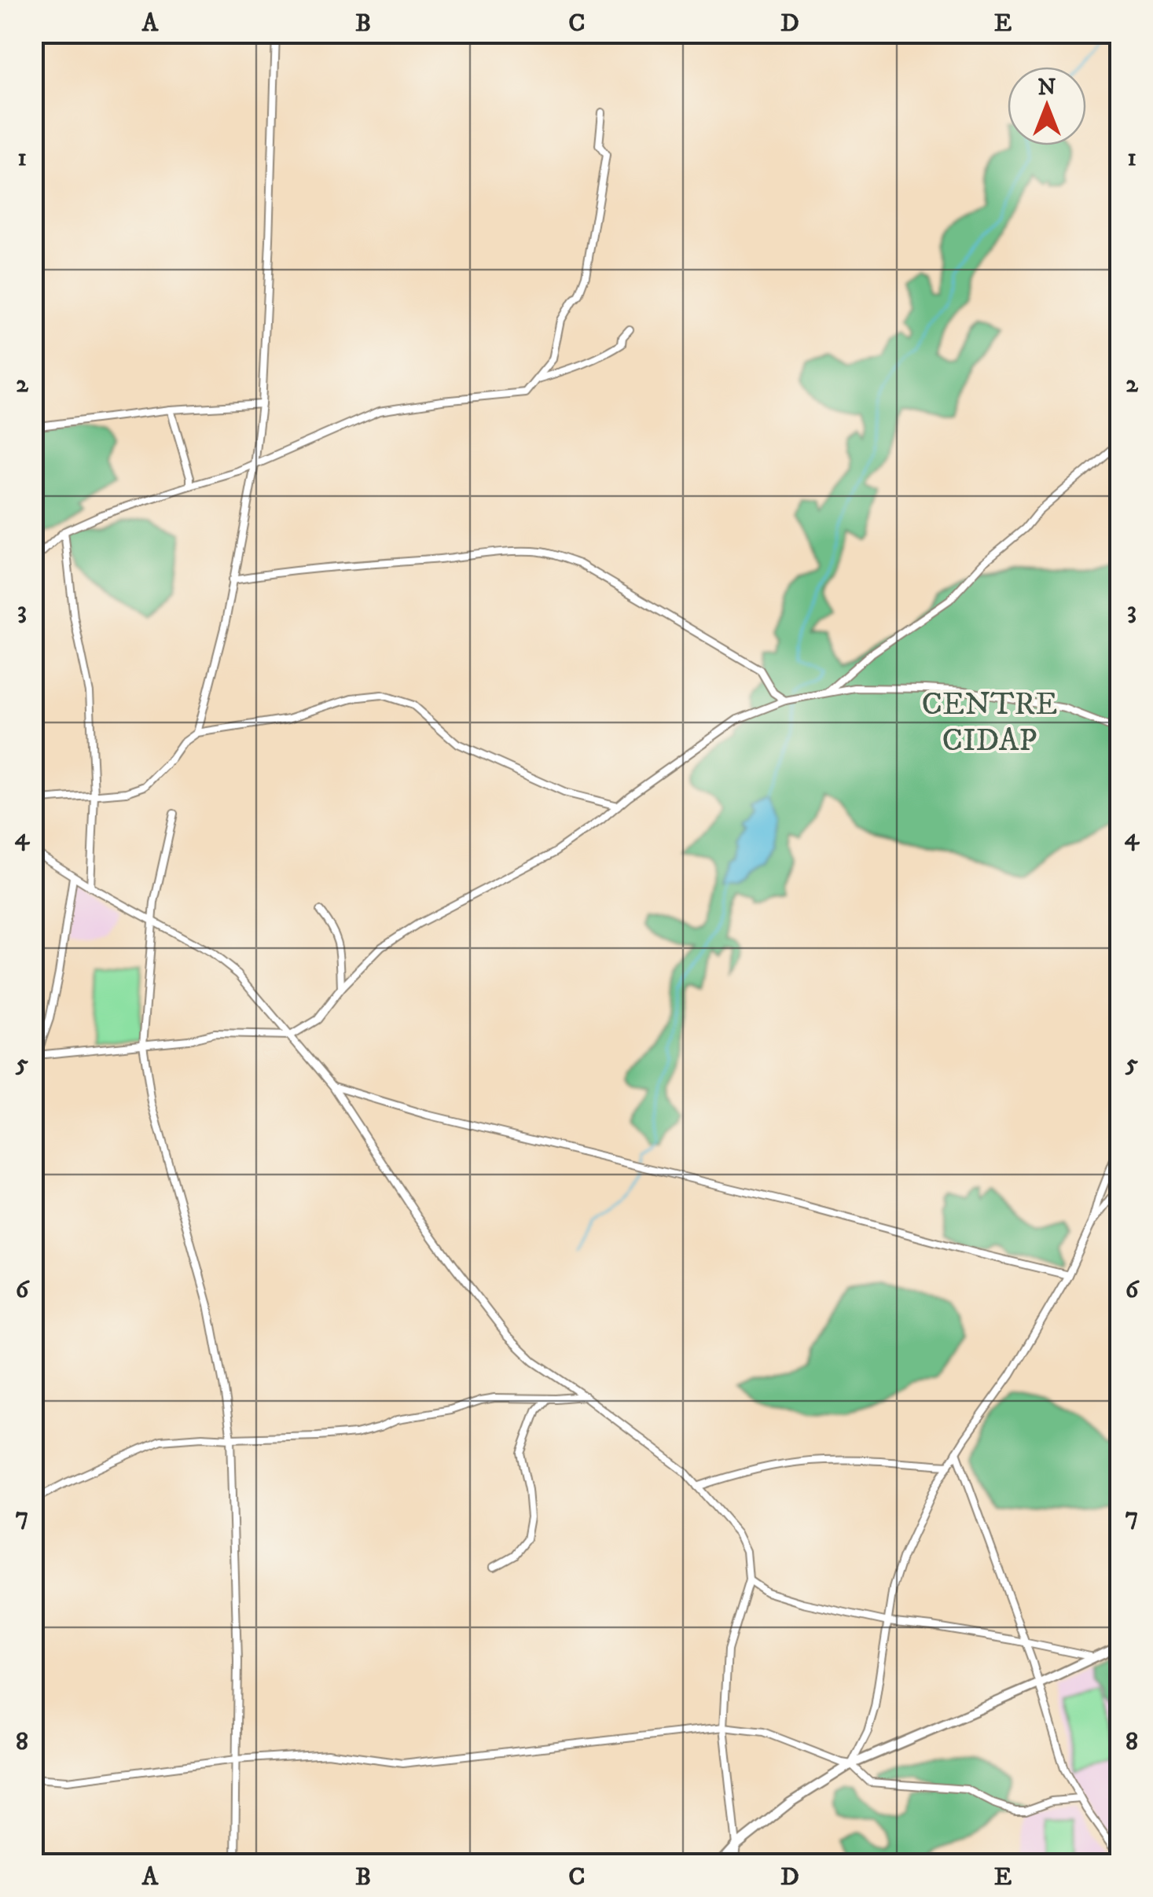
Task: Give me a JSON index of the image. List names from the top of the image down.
{
  "parks": ["CENTRE CIDAP"],
  "north": "top",
  "grid": {
    "columns": [
      "A",
      "B",
      "C",
      "D",
      "E"
    ],
    "rows": [
      "1",
      "2",
      "3",
      "4",
      "5",
      "6",
      "7",
      "8"
    ]
  }
}
